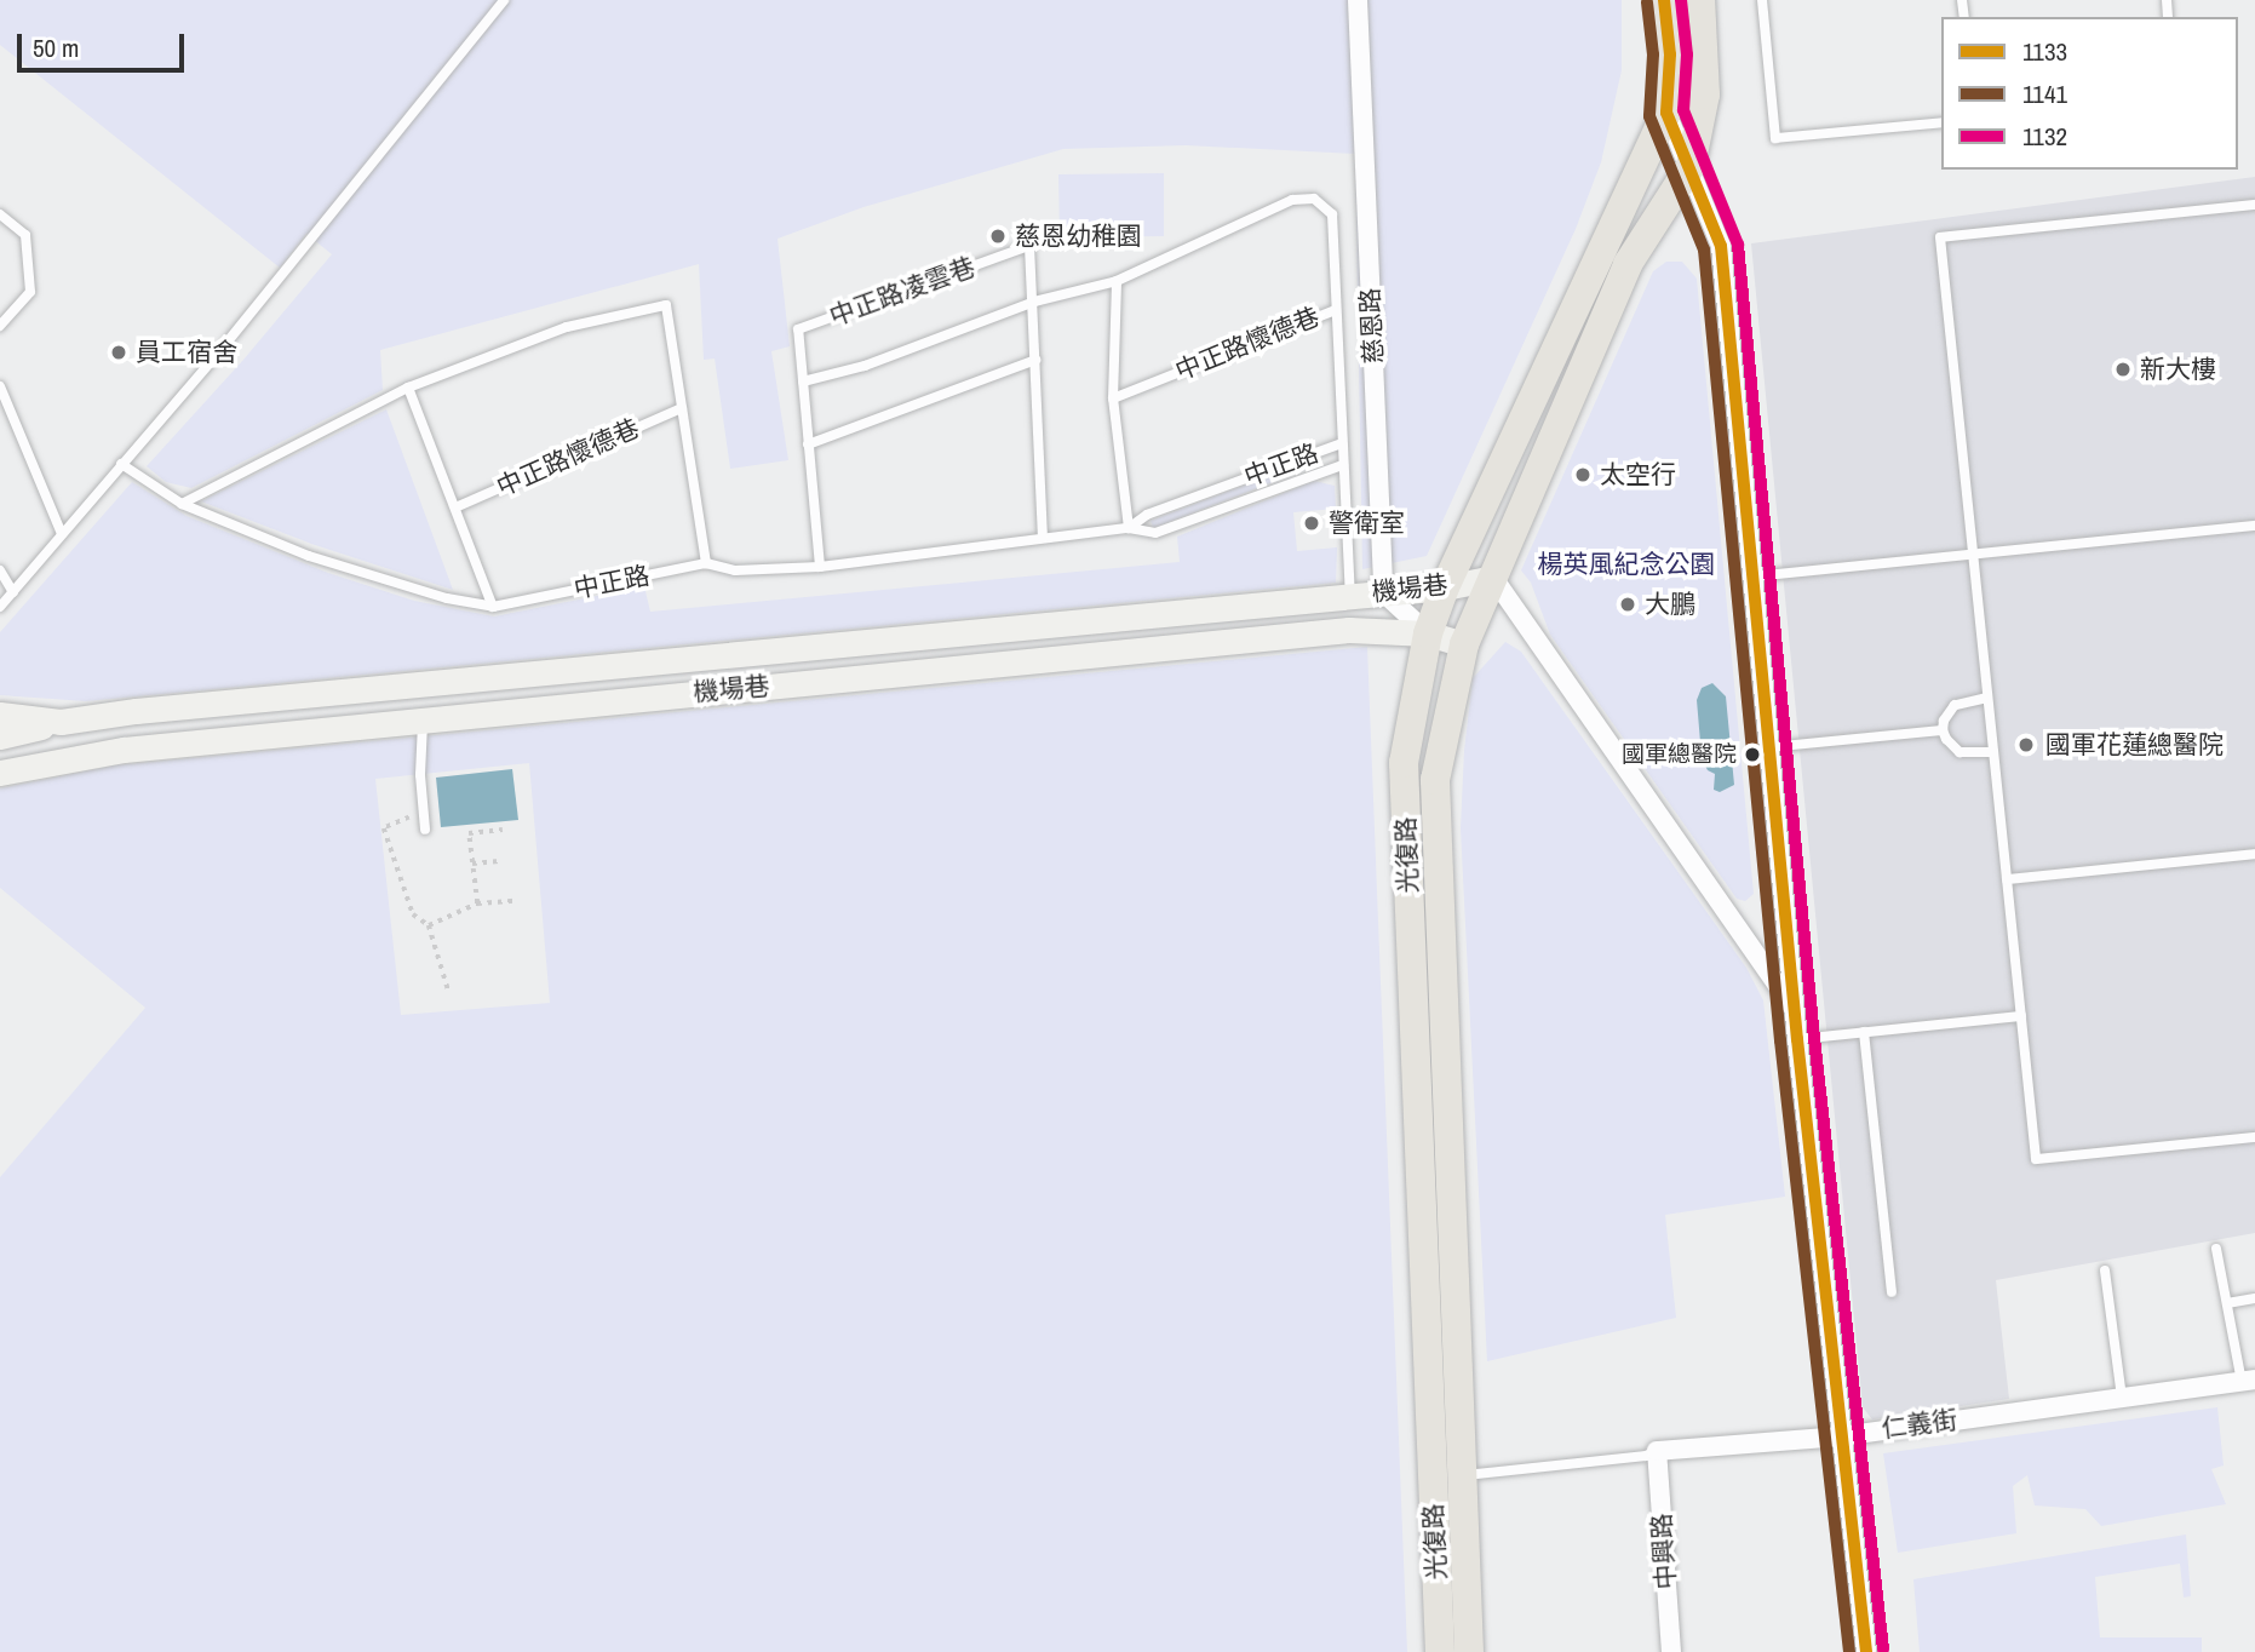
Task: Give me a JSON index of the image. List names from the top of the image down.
{
  "streets": {
    "main road": ["光復路"],
    "street": [
      "慈恩路",
      "機場巷",
      "仁義街",
      "中興路"
    ],
    "lane": ["中正路凌雲巷", "中正路懷德巷", "中正路"]
  },
  "crossings": [
    ["慈恩路", "機場巷"],
    ["機場巷", "光復路"],
    ["光復路", "仁義街"],
    ["仁義街", "中興路"]
  ],
  "parks": ["楊英風紀念公園"],
  "places": [
    "慈恩幼稚園",
    "員工宿舍",
    "新大樓",
    "太空行",
    "警衛室",
    "大鵬",
    "國軍花蓮總醫院",
    "國軍總醫院"
  ],
  "lines": ["transit line 1133", "transit line 1132", "transit line 1141"],
  "legend": ["1133", "1141", "1132"],
  "scale_bar": "50 m"
}
